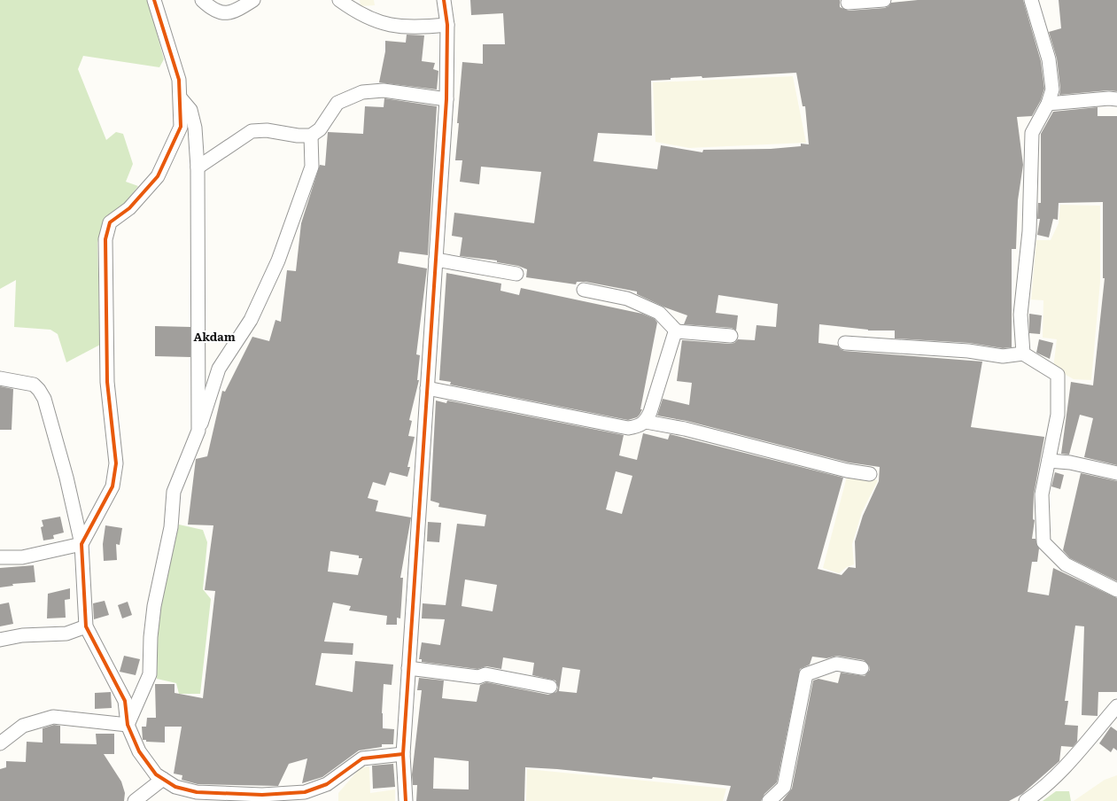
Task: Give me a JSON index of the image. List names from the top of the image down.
{
  "districts": ["Akdam"]
}
